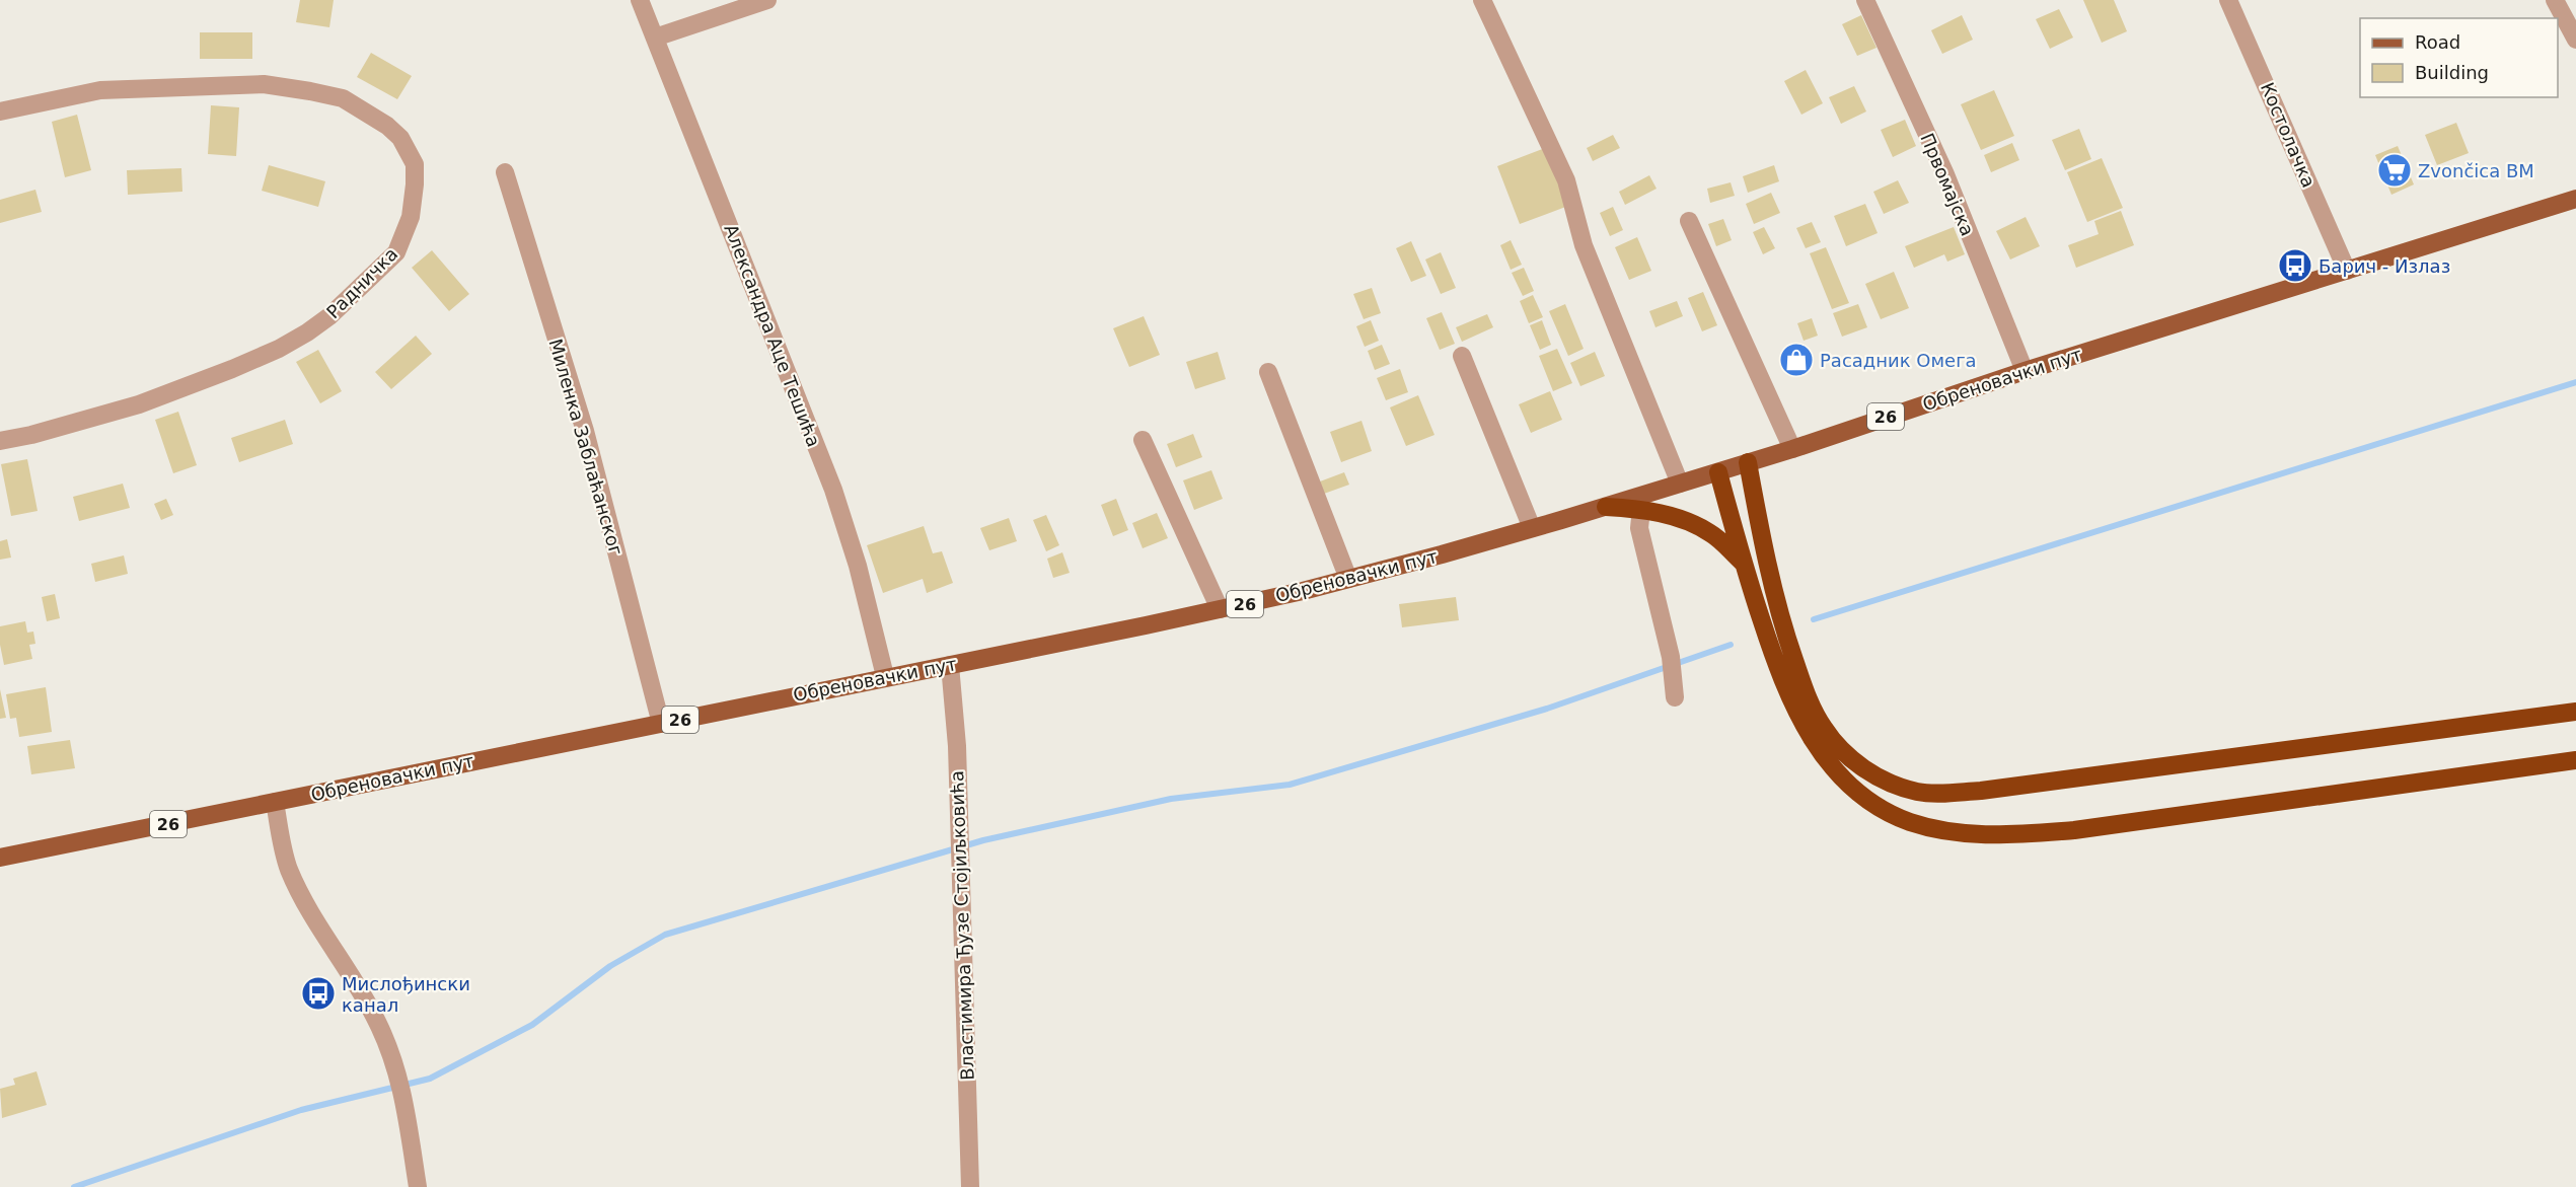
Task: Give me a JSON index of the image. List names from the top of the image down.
{
  "streets": {
    "main road": ["Обреновачки пут", "26"],
    "street": [
      "Костолачка",
      "Првомајска",
      "Радничка",
      "Александра Аце Тешића",
      "Миленка Заблаћанског",
      "Властимира Ђузе Стојиљковића"
    ]
  },
  "crossings": [
    ["Костолачка", "Обреновачки пут"],
    ["Првомајска", "Обреновачки пут"],
    ["Александра Аце Тешића", "Обреновачки пут"],
    ["Обреновачки пут", "Миленка Заблаћанског"],
    ["Обреновачки пут", "Властимира Ђузе Стојиљковића"]
  ],
  "places": {
    "supermarket": ["Zvončica BM"],
    "bus stop": ["Барич - Излаз", "Мислођински канал"],
    "shop": ["Расадник Омега"]
  },
  "legend": ["Road", "Building"]
}
